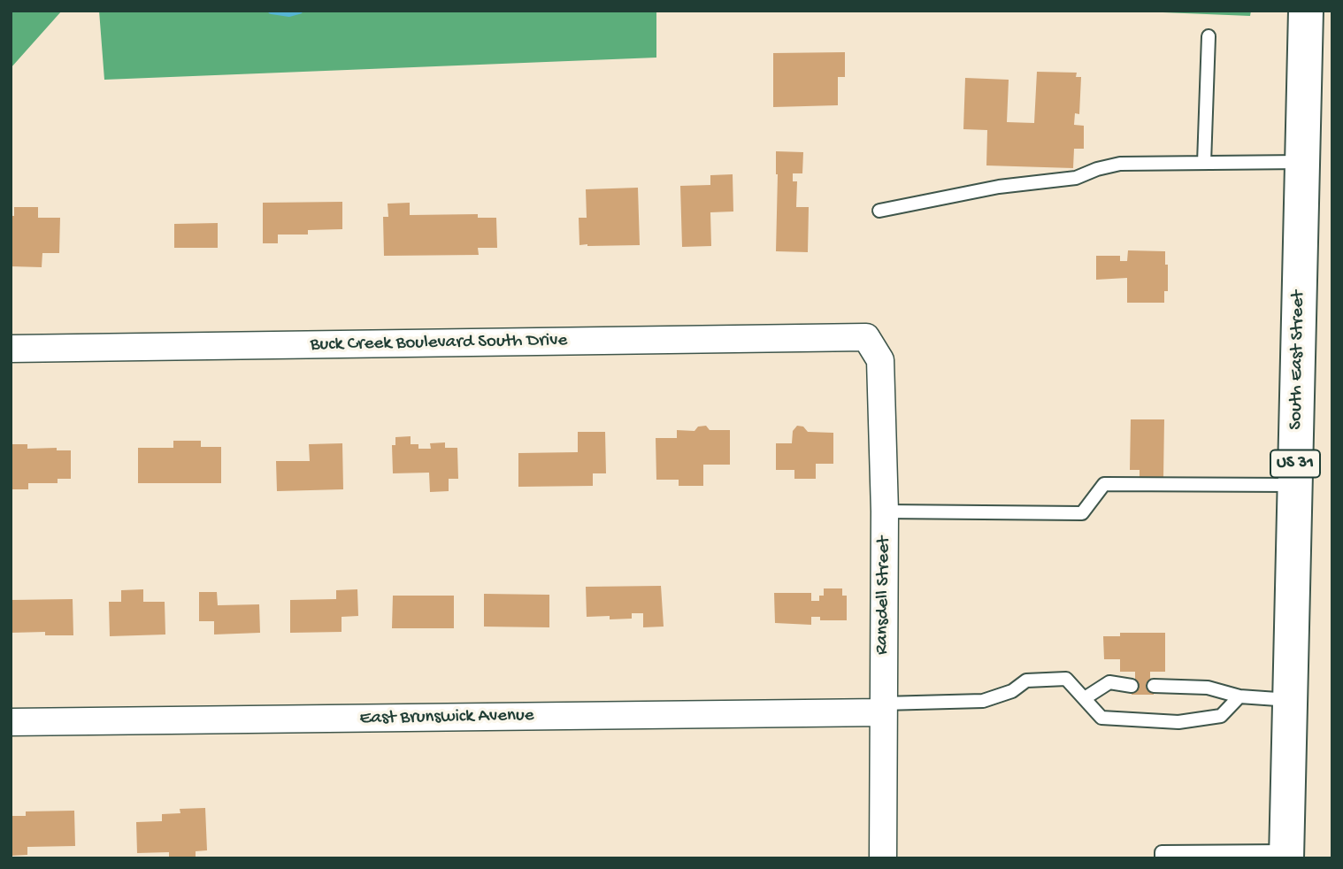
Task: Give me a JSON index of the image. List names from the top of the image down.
{
  "streets": {
    "main road": ["South East Street", "US 31"],
    "street": ["Buck Creek Boulevard South Drive", "Ransdell Street", "East Brunswick Avenue"]
  },
  "crossings": [
    ["Buck Creek Boulevard South Drive", "Ransdell Street"],
    ["Ransdell Street", "East Brunswick Avenue"]
  ]
}
